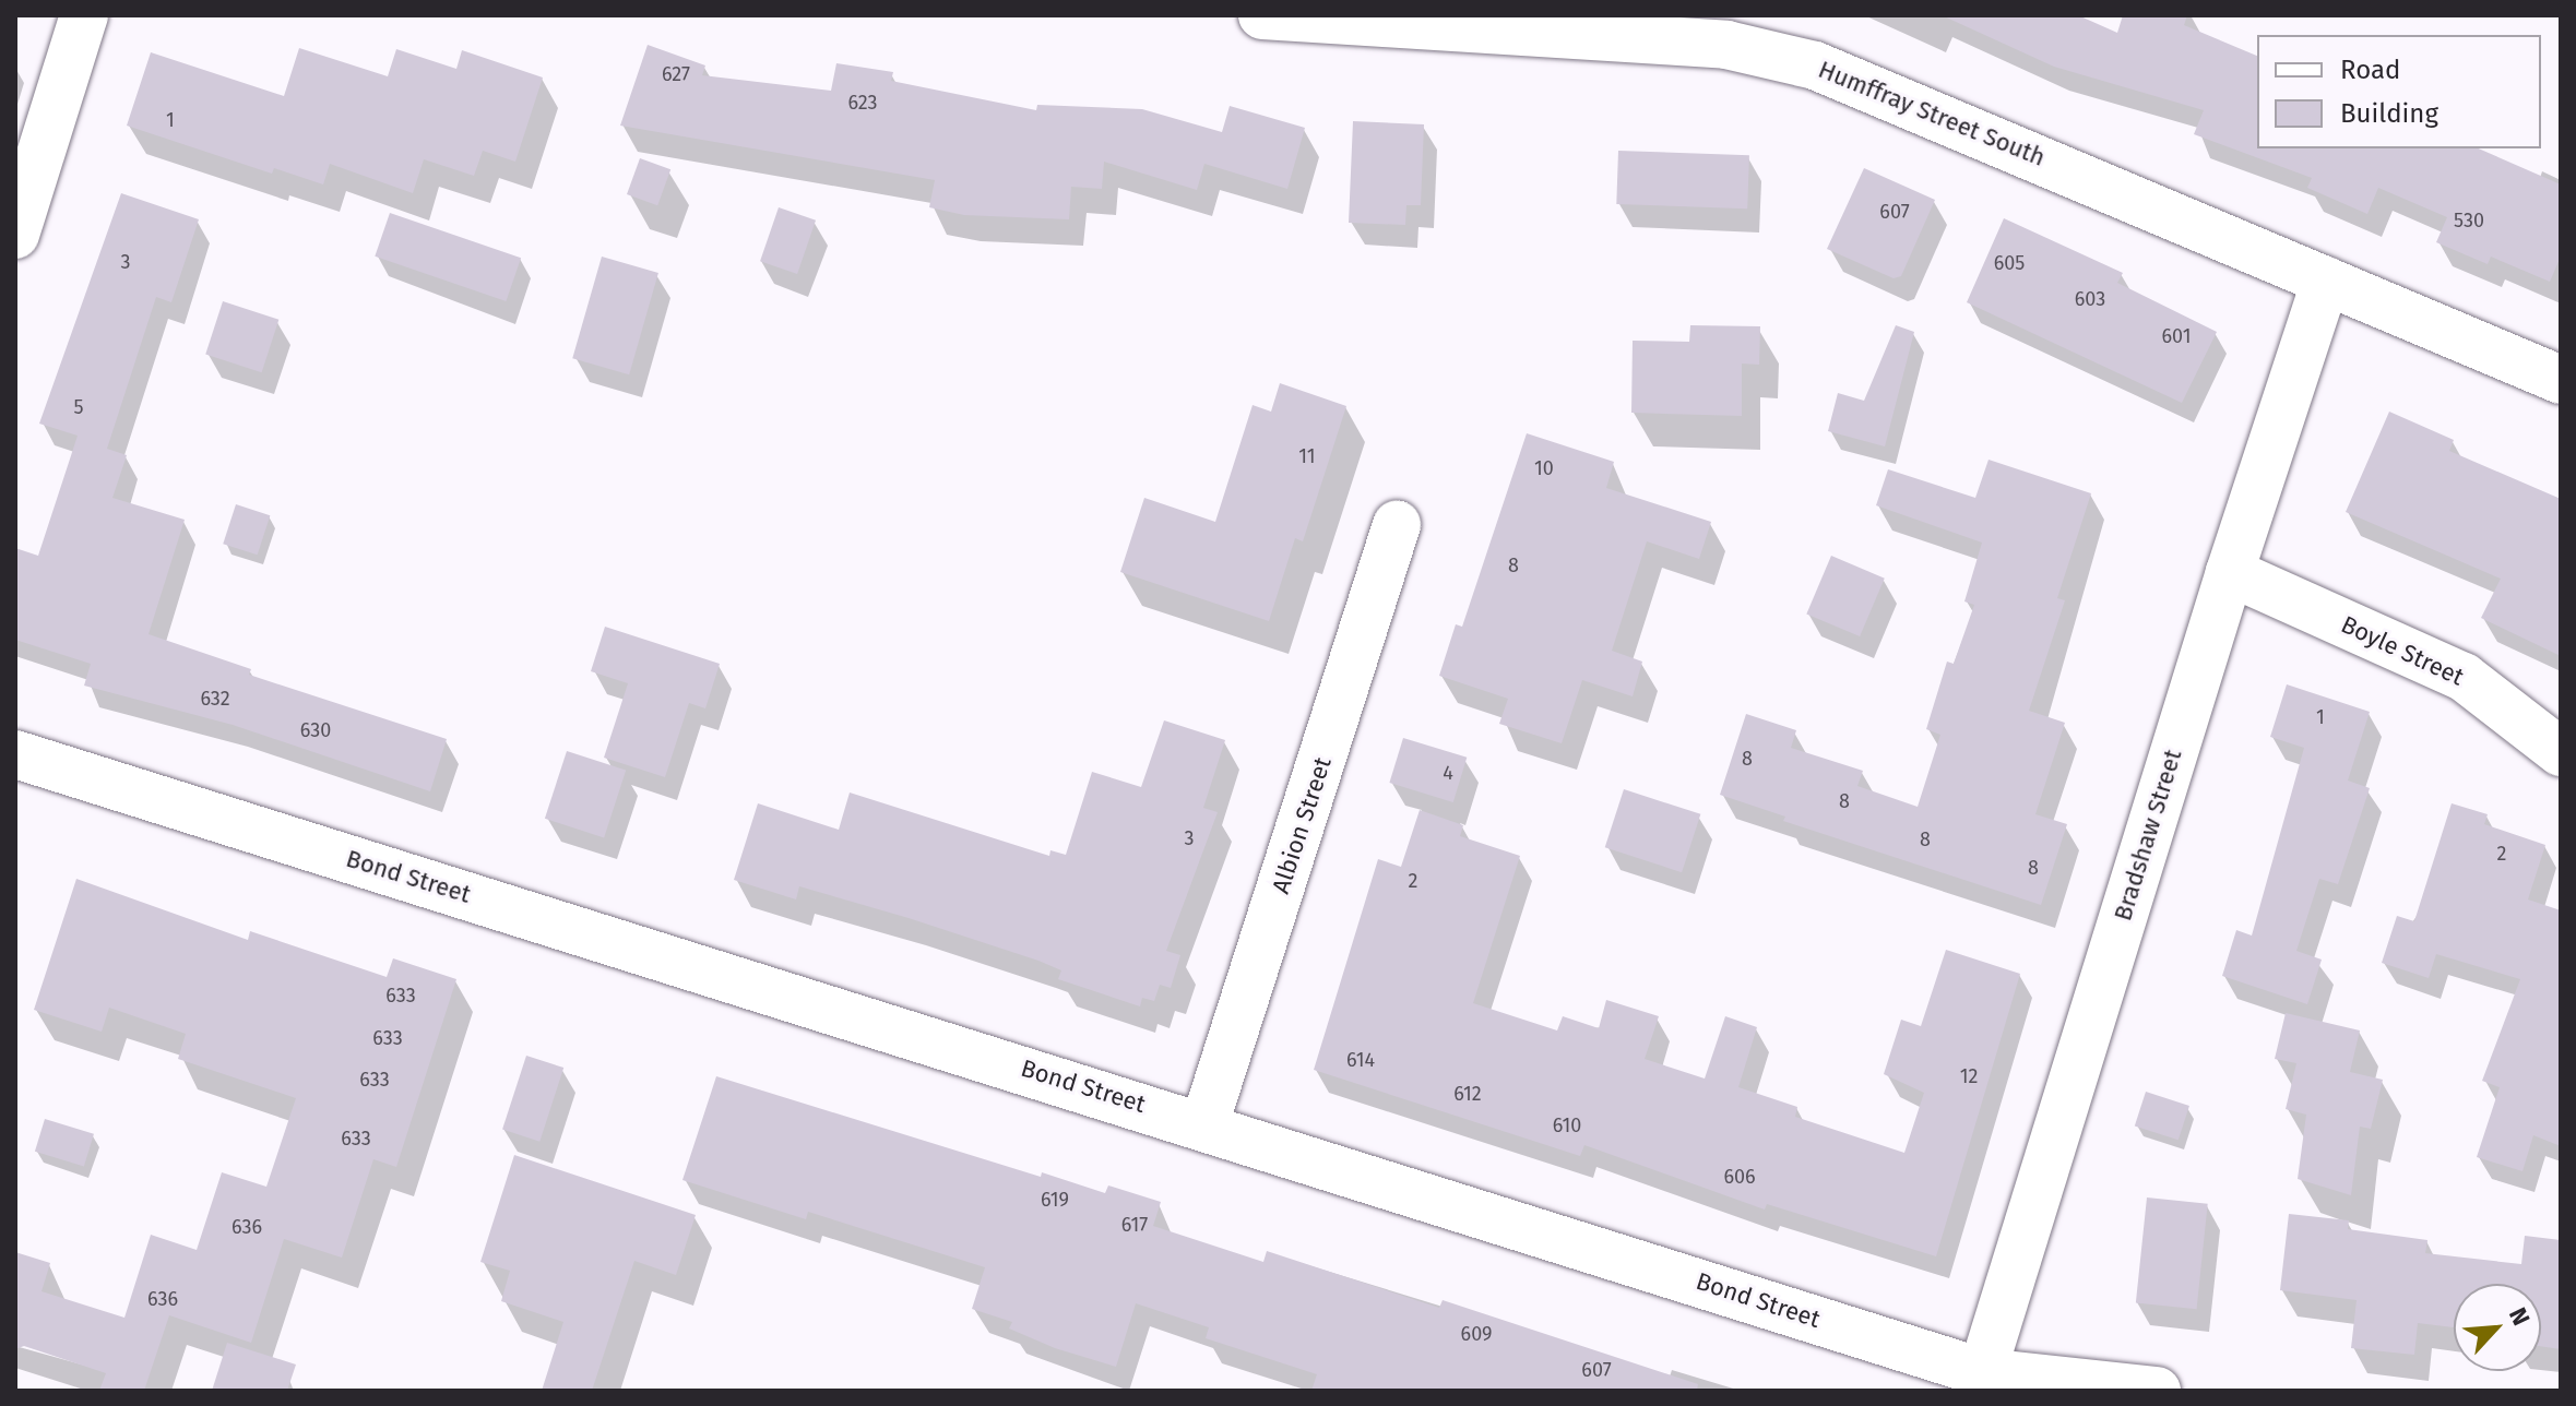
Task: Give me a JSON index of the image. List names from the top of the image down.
{
  "streets": {
    "street": [
      "Humffray Street South",
      "Boyle Street",
      "Albion Street",
      "Bradshaw Street",
      "Bond Street"
    ]
  },
  "crossings": [
    ["Humffray Street South", "Bradshaw Street"],
    ["Boyle Street", "Bradshaw Street"],
    ["Albion Street", "Bond Street"],
    ["Bradshaw Street", "Bond Street"]
  ],
  "house_numbers": [
    "627",
    "623",
    "1",
    "607",
    "530",
    "3",
    "605",
    "603",
    "601",
    "5",
    "11",
    "10",
    "8",
    "632",
    "1",
    "630",
    "8",
    "4",
    "8",
    "3",
    "8",
    "2",
    "8",
    "2",
    "633",
    "633",
    "614",
    "12",
    "633",
    "612",
    "610",
    "633",
    "606",
    "619",
    "617",
    "636",
    "636",
    "609",
    "607"
  ],
  "legend": ["Road", "Building"],
  "north": "top right"
}
